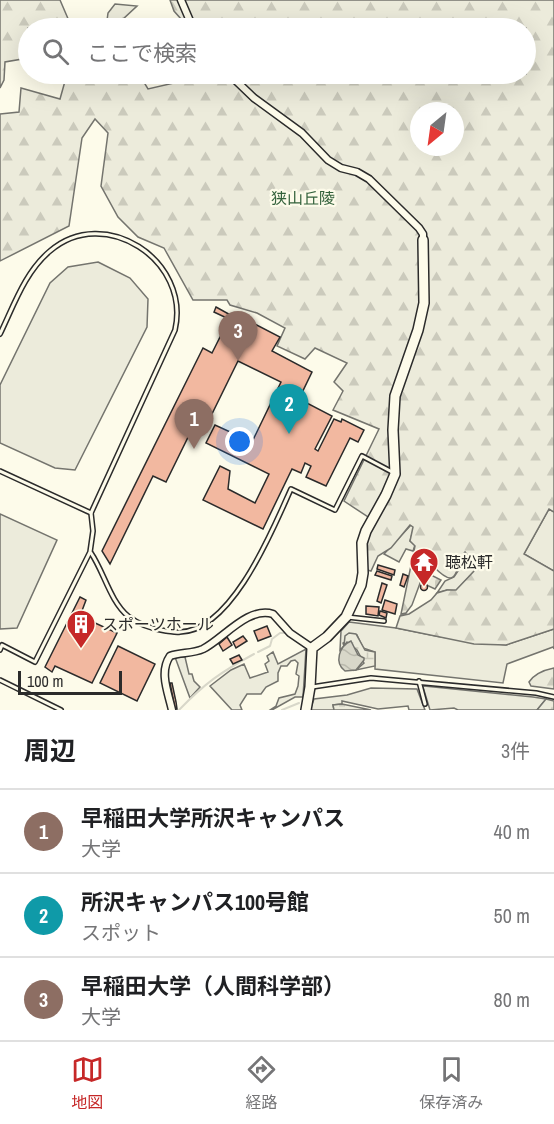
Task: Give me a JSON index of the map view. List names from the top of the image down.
{
  "parks": ["狭山丘陵"],
  "places": {
    "temple": ["聴松軒"],
    "building": ["スポーツホール"]
  },
  "scale_bar": "100 m",
  "north": "bottom left",
  "page": {
    "search": "ここで検索",
    "pins": ["3", "2", "1"],
    "scale": "100 m",
    "heading": ["周辺", "3件"],
    "list": [
      {
        "mark": "1",
        "name": "早稲田大学所沢キャンパス",
        "note": "大学",
        "value": "40 m"
      },
      {
        "mark": "2",
        "name": "所沢キャンパス100号館",
        "note": "スポット",
        "value": "50 m"
      },
      {
        "mark": "3",
        "name": "早稲田大学（人間科学部）",
        "note": "大学",
        "value": "80 m"
      }
    ],
    "nav": ["地図", "経路", "保存済み"]
  }
}
